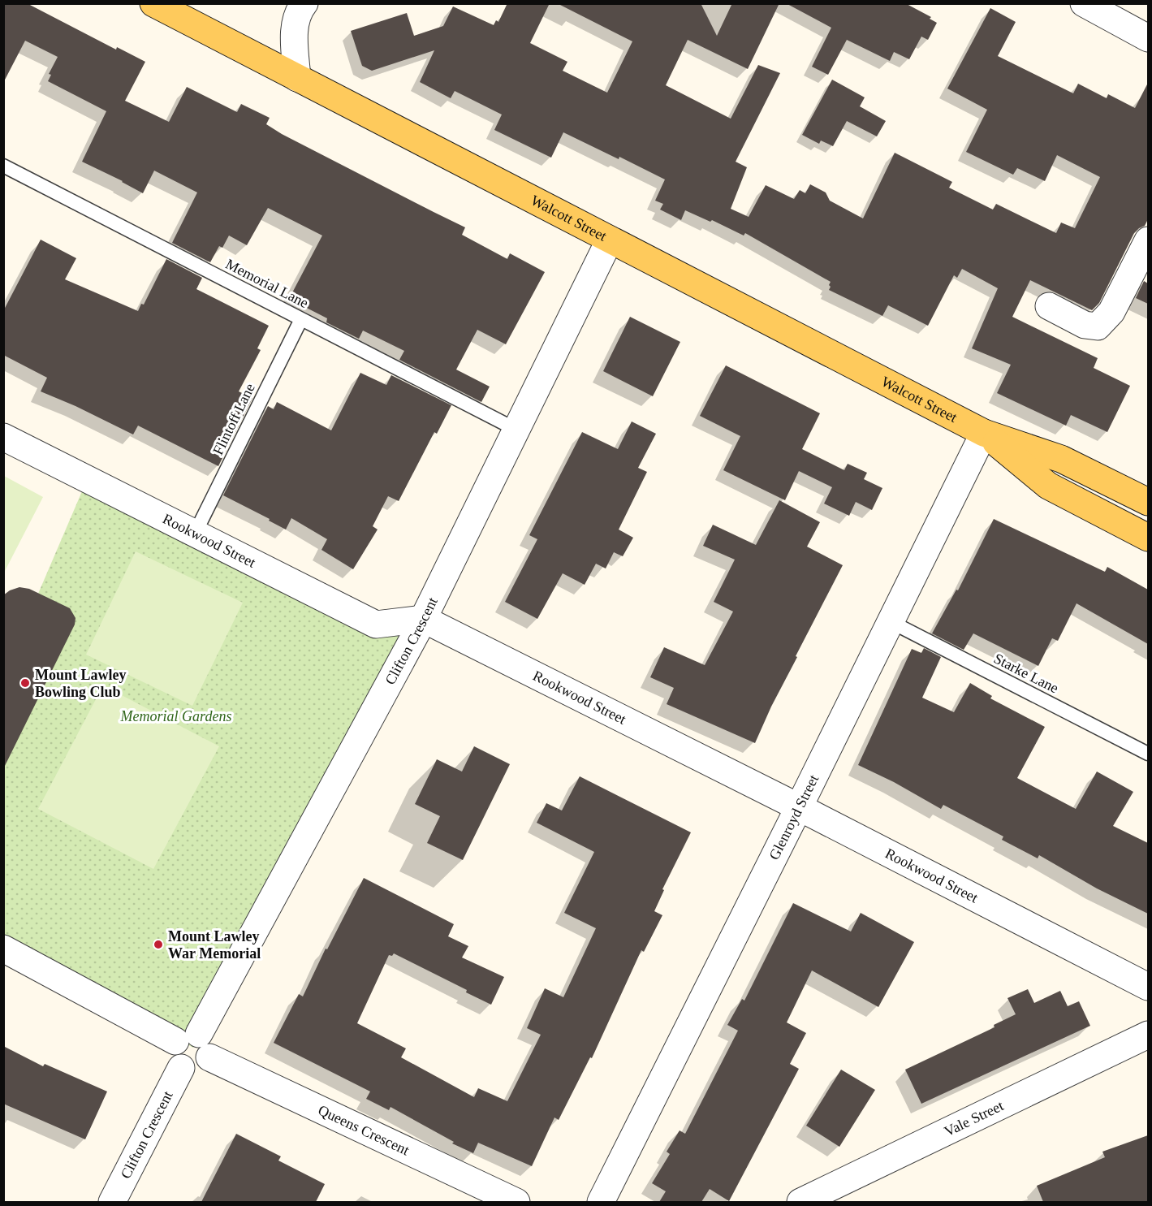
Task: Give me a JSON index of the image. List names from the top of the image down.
{
  "streets": {
    "main road": ["Walcott Street"],
    "street": [
      "Rookwood Street",
      "Clifton Crescent",
      "Glenroyd Street",
      "Vale Street",
      "Queens Crescent"
    ],
    "lane": ["Memorial Lane", "Flintoff Lane", "Starke Lane"]
  },
  "crossings": [
    ["Walcott Street", "Clifton Crescent"],
    ["Walcott Street", "Glenroyd Street"],
    ["Memorial Lane", "Flintoff Lane"],
    ["Memorial Lane", "Clifton Crescent"],
    ["Flintoff Lane", "Rookwood Street"],
    ["Rookwood Street", "Clifton Crescent"],
    ["Rookwood Street", "Glenroyd Street"],
    ["Clifton Crescent", "Queens Crescent"],
    ["Starke Lane", "Glenroyd Street"]
  ],
  "parks": ["Memorial Gardens"],
  "places": ["Mount Lawley Bowling Club", "Mount Lawley War Memorial"]
}
